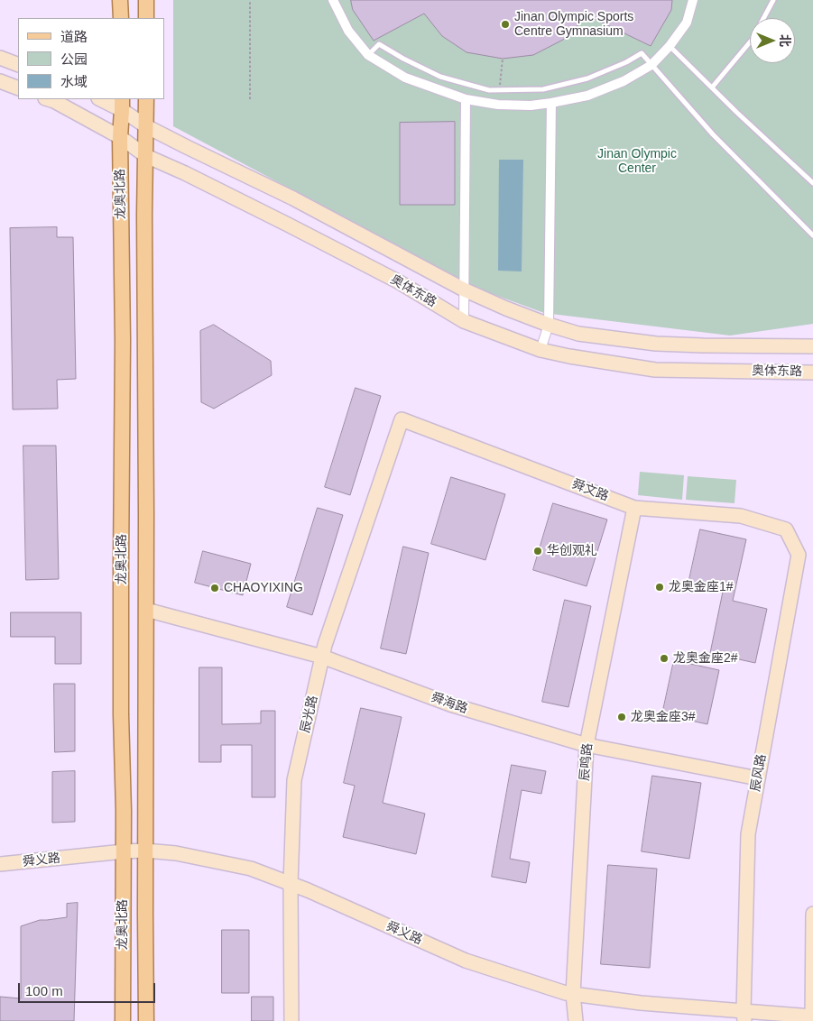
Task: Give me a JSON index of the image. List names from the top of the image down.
{
  "streets": {
    "main road": ["龙奥北路"],
    "street": [
      "奥体东路",
      "舜文路",
      "舜海路",
      "辰光路",
      "辰鸣路",
      "辰风路",
      "舜义路"
    ]
  },
  "crossings": [
    ["龙奥北路", "奥体东路"],
    ["龙奥北路", "舜海路"],
    ["龙奥北路", "舜义路"],
    ["舜文路", "辰光路"],
    ["舜文路", "辰鸣路"],
    ["舜文路", "辰风路"],
    ["舜海路", "辰光路"],
    ["舜海路", "辰鸣路"],
    ["舜海路", "辰风路"],
    ["辰光路", "舜义路"],
    ["辰鸣路", "舜义路"],
    ["辰风路", "舜义路"]
  ],
  "parks": ["Jinan Olympic Center"],
  "places": [
    "Jinan Olympic Sports Centre Gymnasium",
    "华创观礼",
    "龙奥金座1#",
    "CHAOYIXING",
    "龙奥金座2#",
    "龙奥金座3#"
  ],
  "legend": ["道路", "公园", "水域"],
  "scale_bar": "100 m",
  "north": "right"
}
